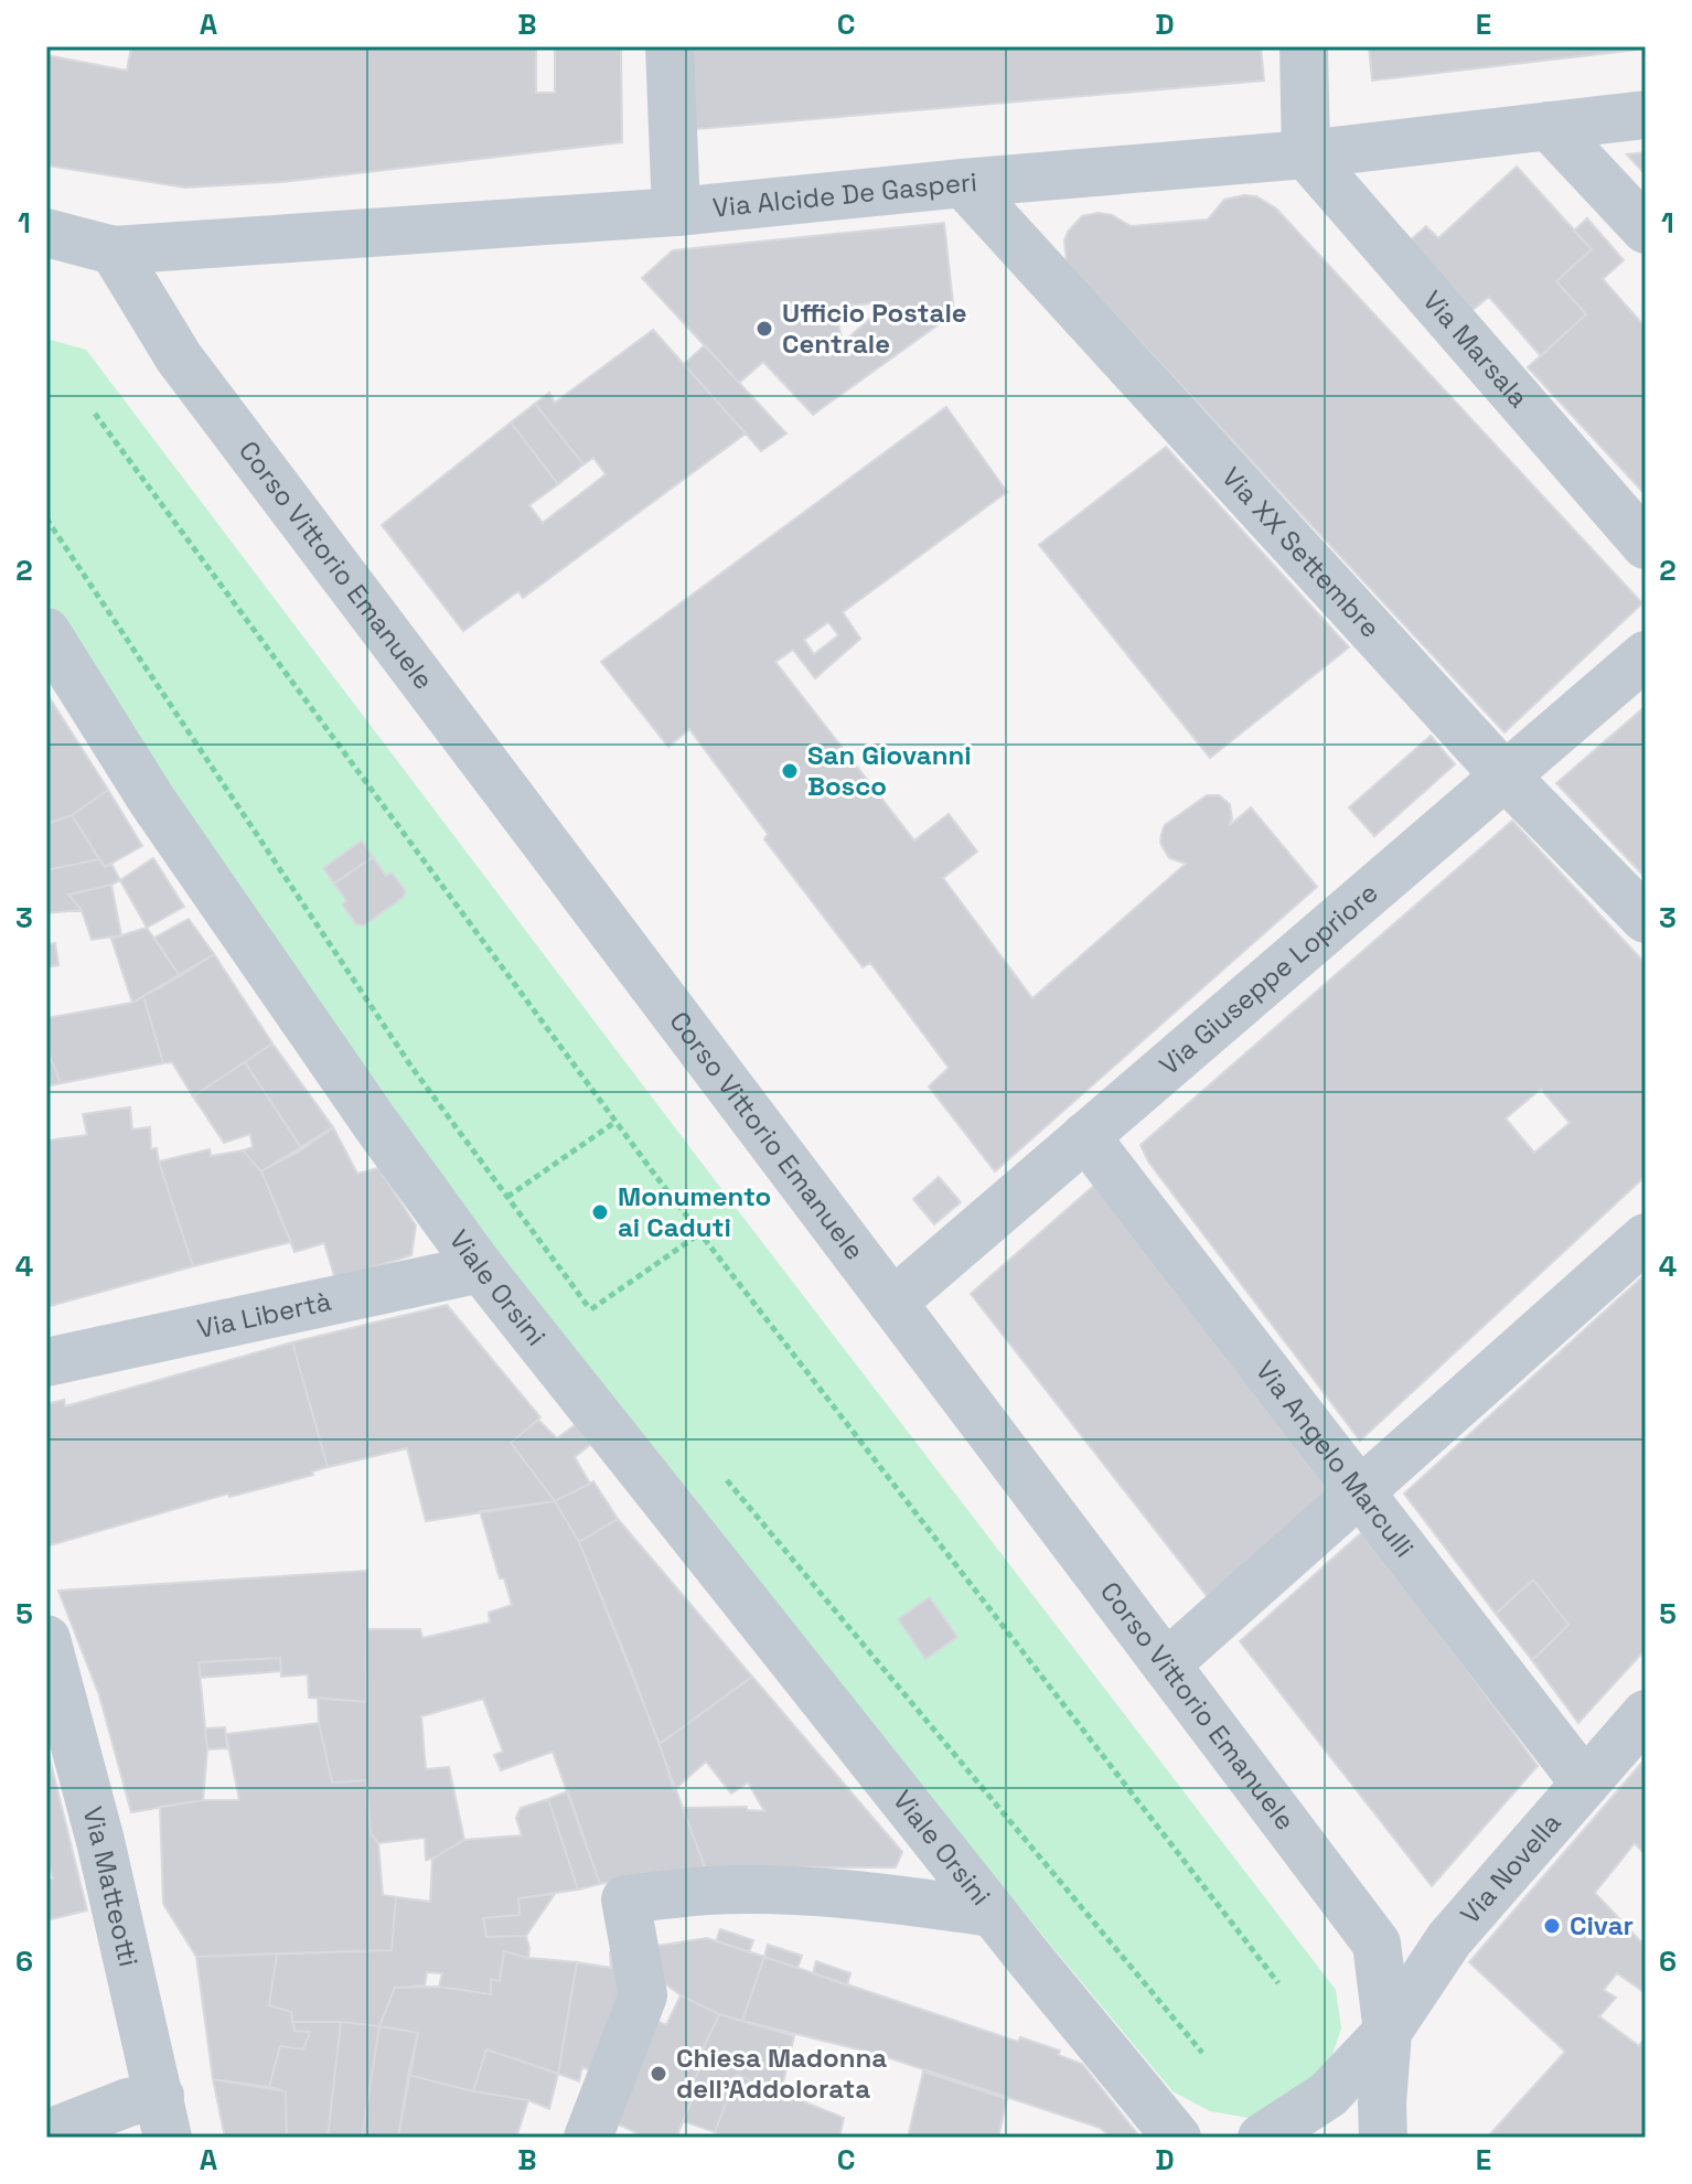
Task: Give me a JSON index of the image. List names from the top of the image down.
{
  "streets": {
    "street": [
      "Via Alcide De Gasperi",
      "Via Marsala",
      "Via XX Settembre",
      "Corso Vittorio Emanuele",
      "Via Giuseppe Lopriore",
      "Viale Orsini",
      "Via Libertà",
      "Via Angelo Marculli",
      "Via Novella",
      "Via Matteotti"
    ]
  },
  "crossings": [
    ["Via Alcide De Gasperi", "Via Marsala"],
    ["Via Alcide De Gasperi", "Via XX Settembre"],
    ["Via Alcide De Gasperi", "Corso Vittorio Emanuele"],
    ["Via XX Settembre", "Via Giuseppe Lopriore"],
    ["Corso Vittorio Emanuele", "Via Giuseppe Lopriore"],
    ["Corso Vittorio Emanuele", "Via Novella"],
    ["Via Giuseppe Lopriore", "Via Angelo Marculli"],
    ["Viale Orsini", "Via Libertà"],
    ["Via Angelo Marculli", "Via Novella"]
  ],
  "places": [
    "Ufficio Postale Centrale",
    "San Giovanni Bosco",
    "Monumento ai Caduti",
    "Civar",
    "Chiesa Madonna dell'Addolorata"
  ],
  "grid": {
    "columns": [
      "A",
      "B",
      "C",
      "D",
      "E"
    ],
    "rows": [
      "1",
      "2",
      "3",
      "4",
      "5",
      "6"
    ]
  }
}
